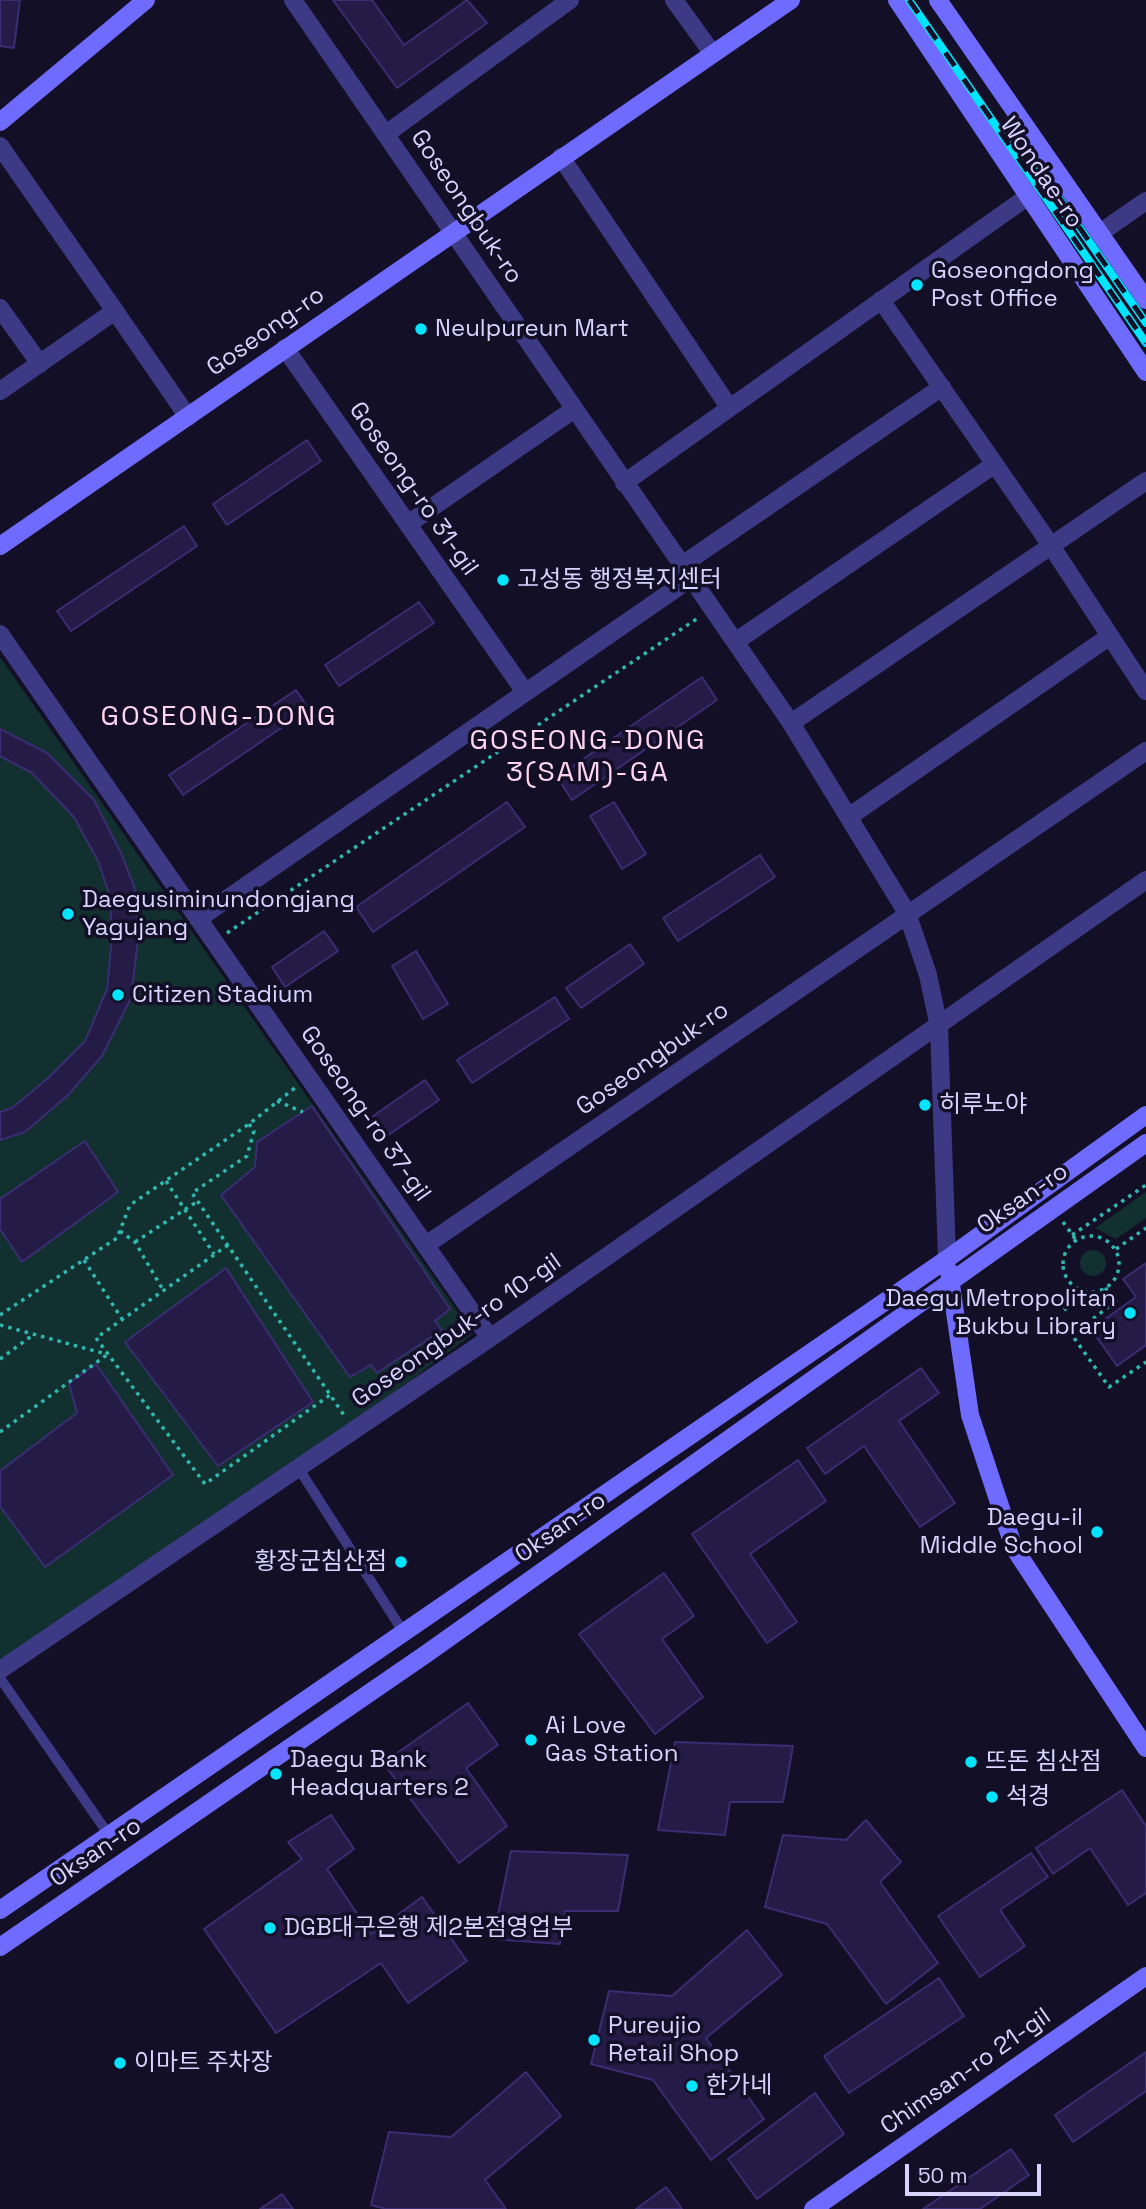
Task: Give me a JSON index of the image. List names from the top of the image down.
{
  "streets": {
    "main road": [
      "Wondae-ro",
      "Goseong-ro",
      "Oksan-ro",
      "Chimsan-ro 21-gil"
    ],
    "street": [
      "Goseongbuk-ro",
      "Goseong-ro 31-gil",
      "Goseong-ro 37-gil",
      "Goseongbuk-ro 10-gil"
    ]
  },
  "crossings": [
    ["Goseongbuk-ro", "Goseong-ro"],
    ["Goseongbuk-ro", "Goseong-ro 37-gil"],
    ["Goseongbuk-ro", "Oksan-ro"],
    ["Goseongbuk-ro", "Goseongbuk-ro 10-gil"],
    ["Goseong-ro", "Goseong-ro 31-gil"],
    ["Goseong-ro 37-gil", "Goseongbuk-ro 10-gil"]
  ],
  "districts": ["GOSEONG-DONG", "GOSEONG-DONG 3(SAM)-GA"],
  "places": [
    "Goseongdong Post Office",
    "Neulpureun Mart",
    "고성동 행정복지센터",
    "Daegusiminundongjang Yagujang",
    "Citizen Stadium",
    "히루노야",
    "Daegu Metropolitan Bukbu Library",
    "Daegu-il Middle School",
    "황장군침산점",
    "Ai Love Gas Station",
    "뜨돈 침산점",
    "Daegu Bank Headquarters 2",
    "석경",
    "DGB대구은행 제2본점영업부",
    "Pureujio Retail Shop",
    "이마트 주차장",
    "한가네"
  ],
  "scale_bar": "50 m"
}
